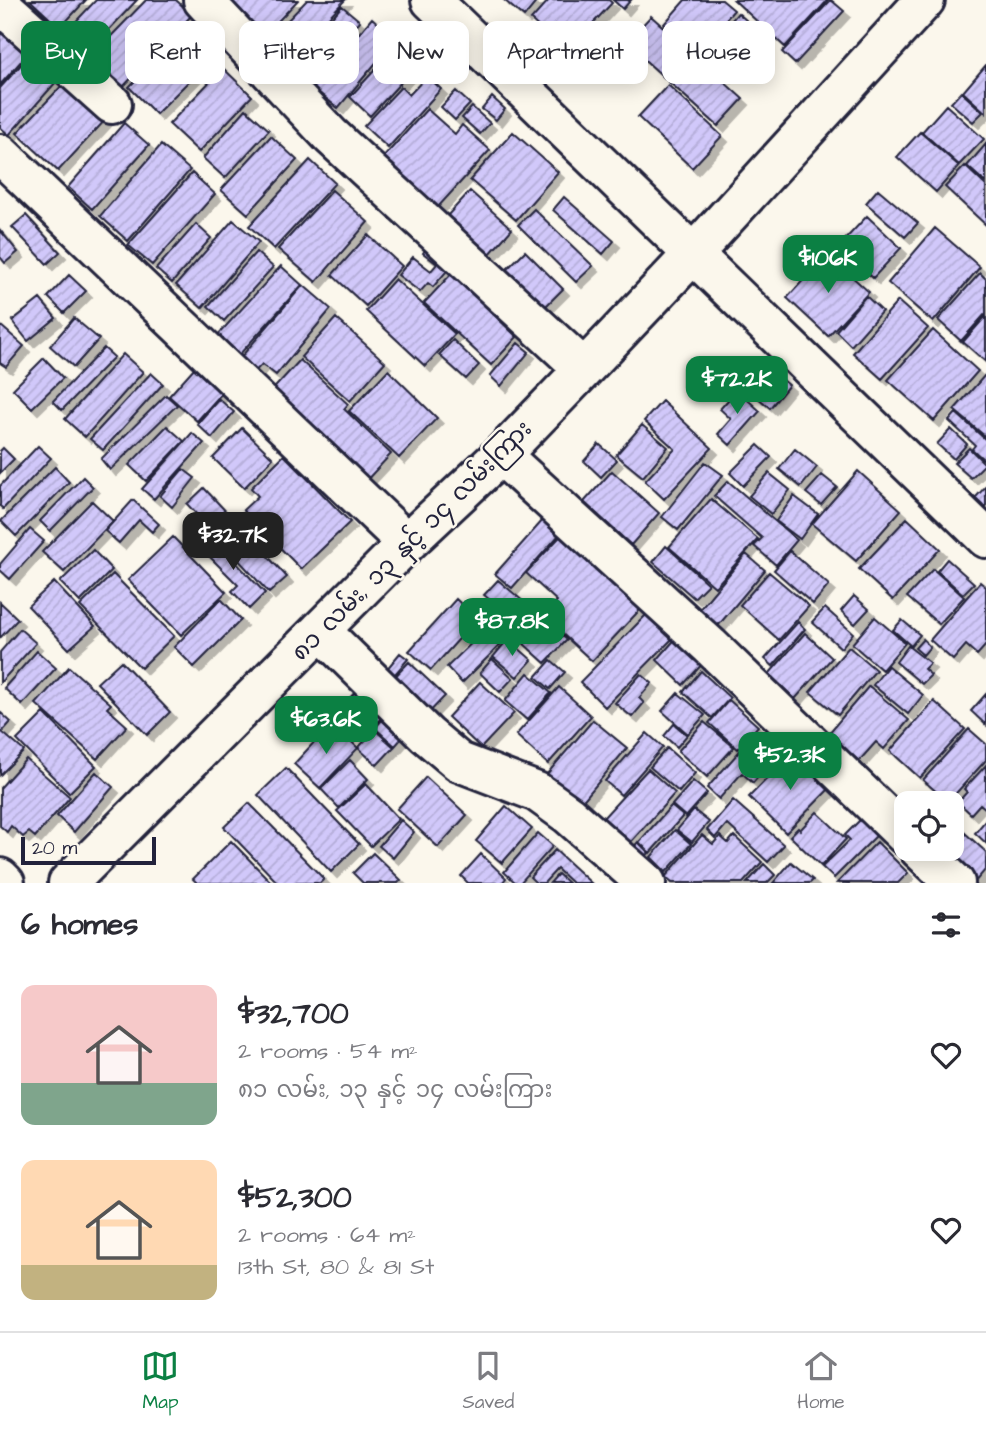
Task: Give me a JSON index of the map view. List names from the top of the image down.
{
  "streets": {
    "street": ["၈၁ လမ်း, ၁၃ နှင့် ၁၄ လမ်းကြား"]
  },
  "scale_bar": "20 m",
  "page": {
    "chip": [
      "Buy",
      "Rent",
      "Filters",
      "New",
      "Apartment",
      "House"
    ],
    "price": [
      "$106K",
      "$72.2K",
      "$32.7K",
      "$87.8K",
      "$63.6K",
      "$52.3K"
    ],
    "scale": "20 m",
    "heading": "6 homes",
    "list": [
      {
        "name": "$32,700",
        "note": "2 rooms · 54 m² · ၈၁ လမ်း, ၁၃ နှင့် ၁၄ လမ်းကြား"
      },
      {
        "name": "$52,300",
        "note": "2 rooms · 64 m² · 13th St, 80 & 81 St"
      }
    ],
    "tabs": ["Map", "Saved", "Home"]
  }
}
